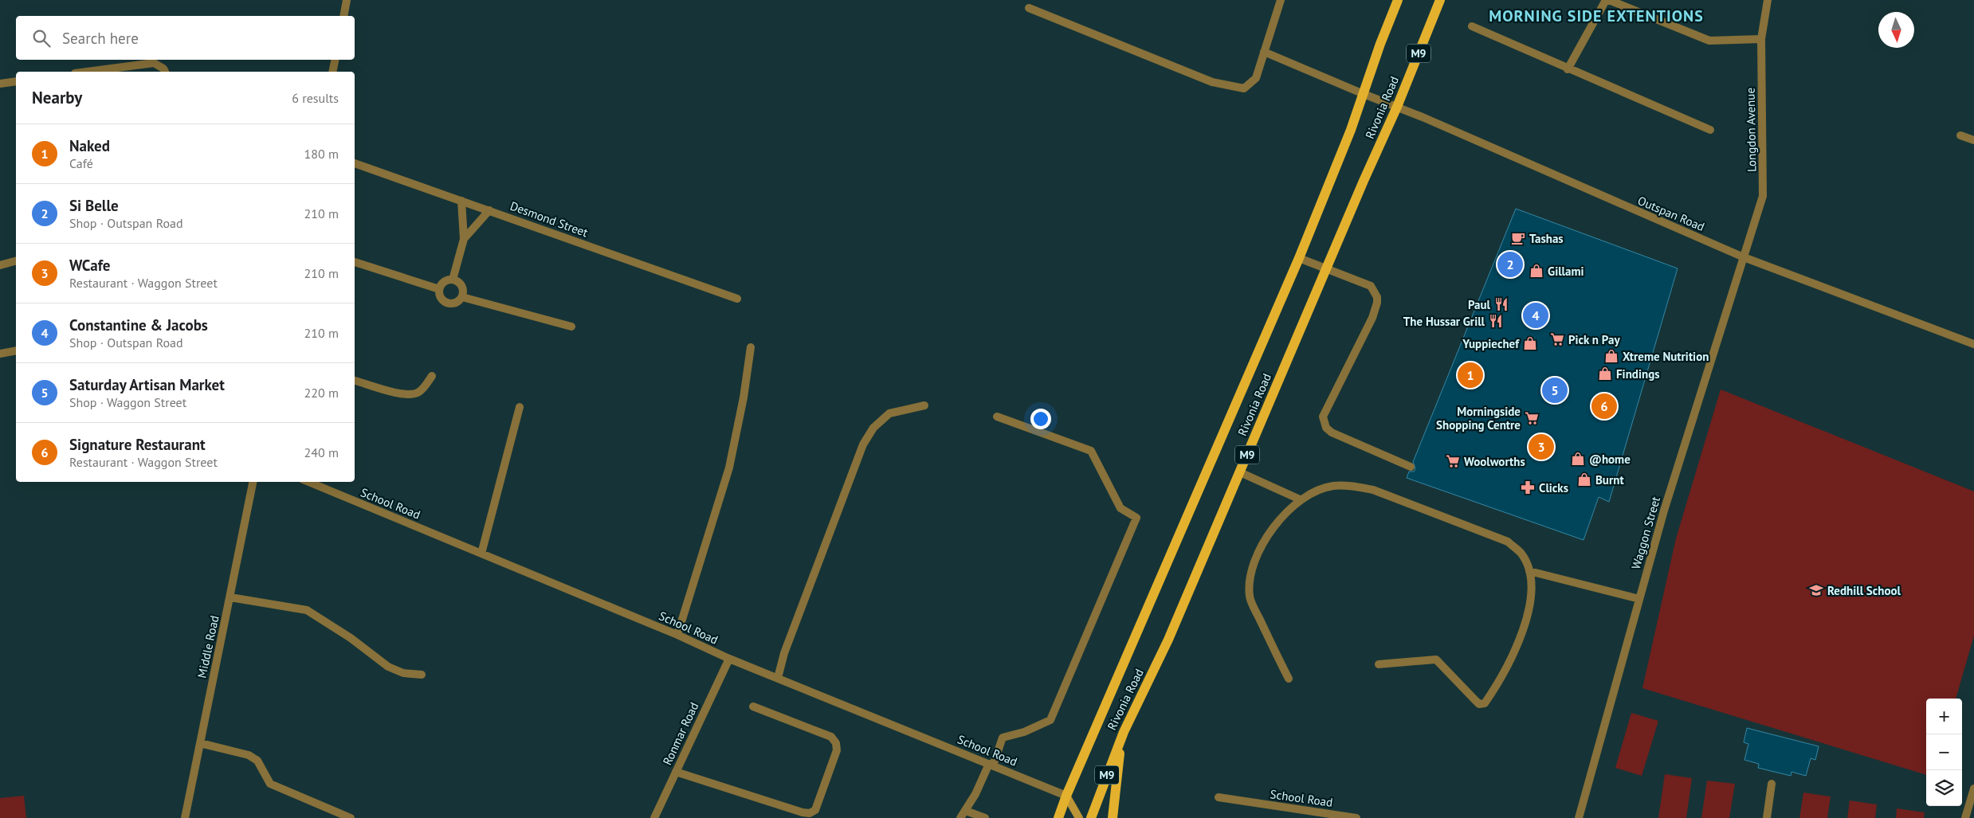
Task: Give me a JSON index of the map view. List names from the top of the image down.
{
  "streets": {
    "main road": ["M9", "Rivonia Road"],
    "street": [
      "Longdon Avenue",
      "Outspan Road",
      "Desmond Street",
      "School Road",
      "Waggon Street",
      "Middle Road",
      "Ronmar Road"
    ]
  },
  "crossings": [
    ["Rivonia Road", "Outspan Road"],
    ["Rivonia Road", "School Road"],
    ["Longdon Avenue", "Outspan Road"],
    ["Longdon Avenue", "Waggon Street"],
    ["Outspan Road", "Waggon Street"],
    ["School Road", "Ronmar Road"]
  ],
  "districts": ["MORNING SIDE EXTENTIONS"],
  "places": {
    "cafe": ["Tashas"],
    "shop": [
      "Gillami",
      "Yuppiechef",
      "Xtreme Nutrition",
      "Findings",
      "@home",
      "Burnt"
    ],
    "restaurant": ["Paul", "The Hussar Grill"],
    "supermarket": ["Pick n Pay", "Morningside Shopping Centre", "Woolworths"],
    "pharmacy": ["Clicks"],
    "school or university": ["Redhill School"]
  },
  "north": "bottom",
  "page": {
    "search": "Search here",
    "heading": ["Nearby", "6 results"],
    "list": [
      {
        "mark": "1",
        "name": "Naked",
        "note": "Café",
        "value": "180 m"
      },
      {
        "mark": "2",
        "name": "Si Belle",
        "note": "Shop · Outspan Road",
        "value": "210 m"
      },
      {
        "mark": "3",
        "name": "WCafe",
        "note": "Restaurant · Waggon Street",
        "value": "210 m"
      },
      {
        "mark": "4",
        "name": "Constantine & Jacobs",
        "note": "Shop · Outspan Road",
        "value": "210 m"
      },
      {
        "mark": "5",
        "name": "Saturday Artisan Market",
        "note": "Shop · Waggon Street",
        "value": "220 m"
      },
      {
        "mark": "6",
        "name": "Signature Restaurant",
        "note": "Restaurant · Waggon Street",
        "value": "240 m"
      }
    ],
    "pins": [
      "2",
      "4",
      "1",
      "5",
      "6",
      "3"
    ],
    "map_buttons": ["+", "−"]
  }
}
